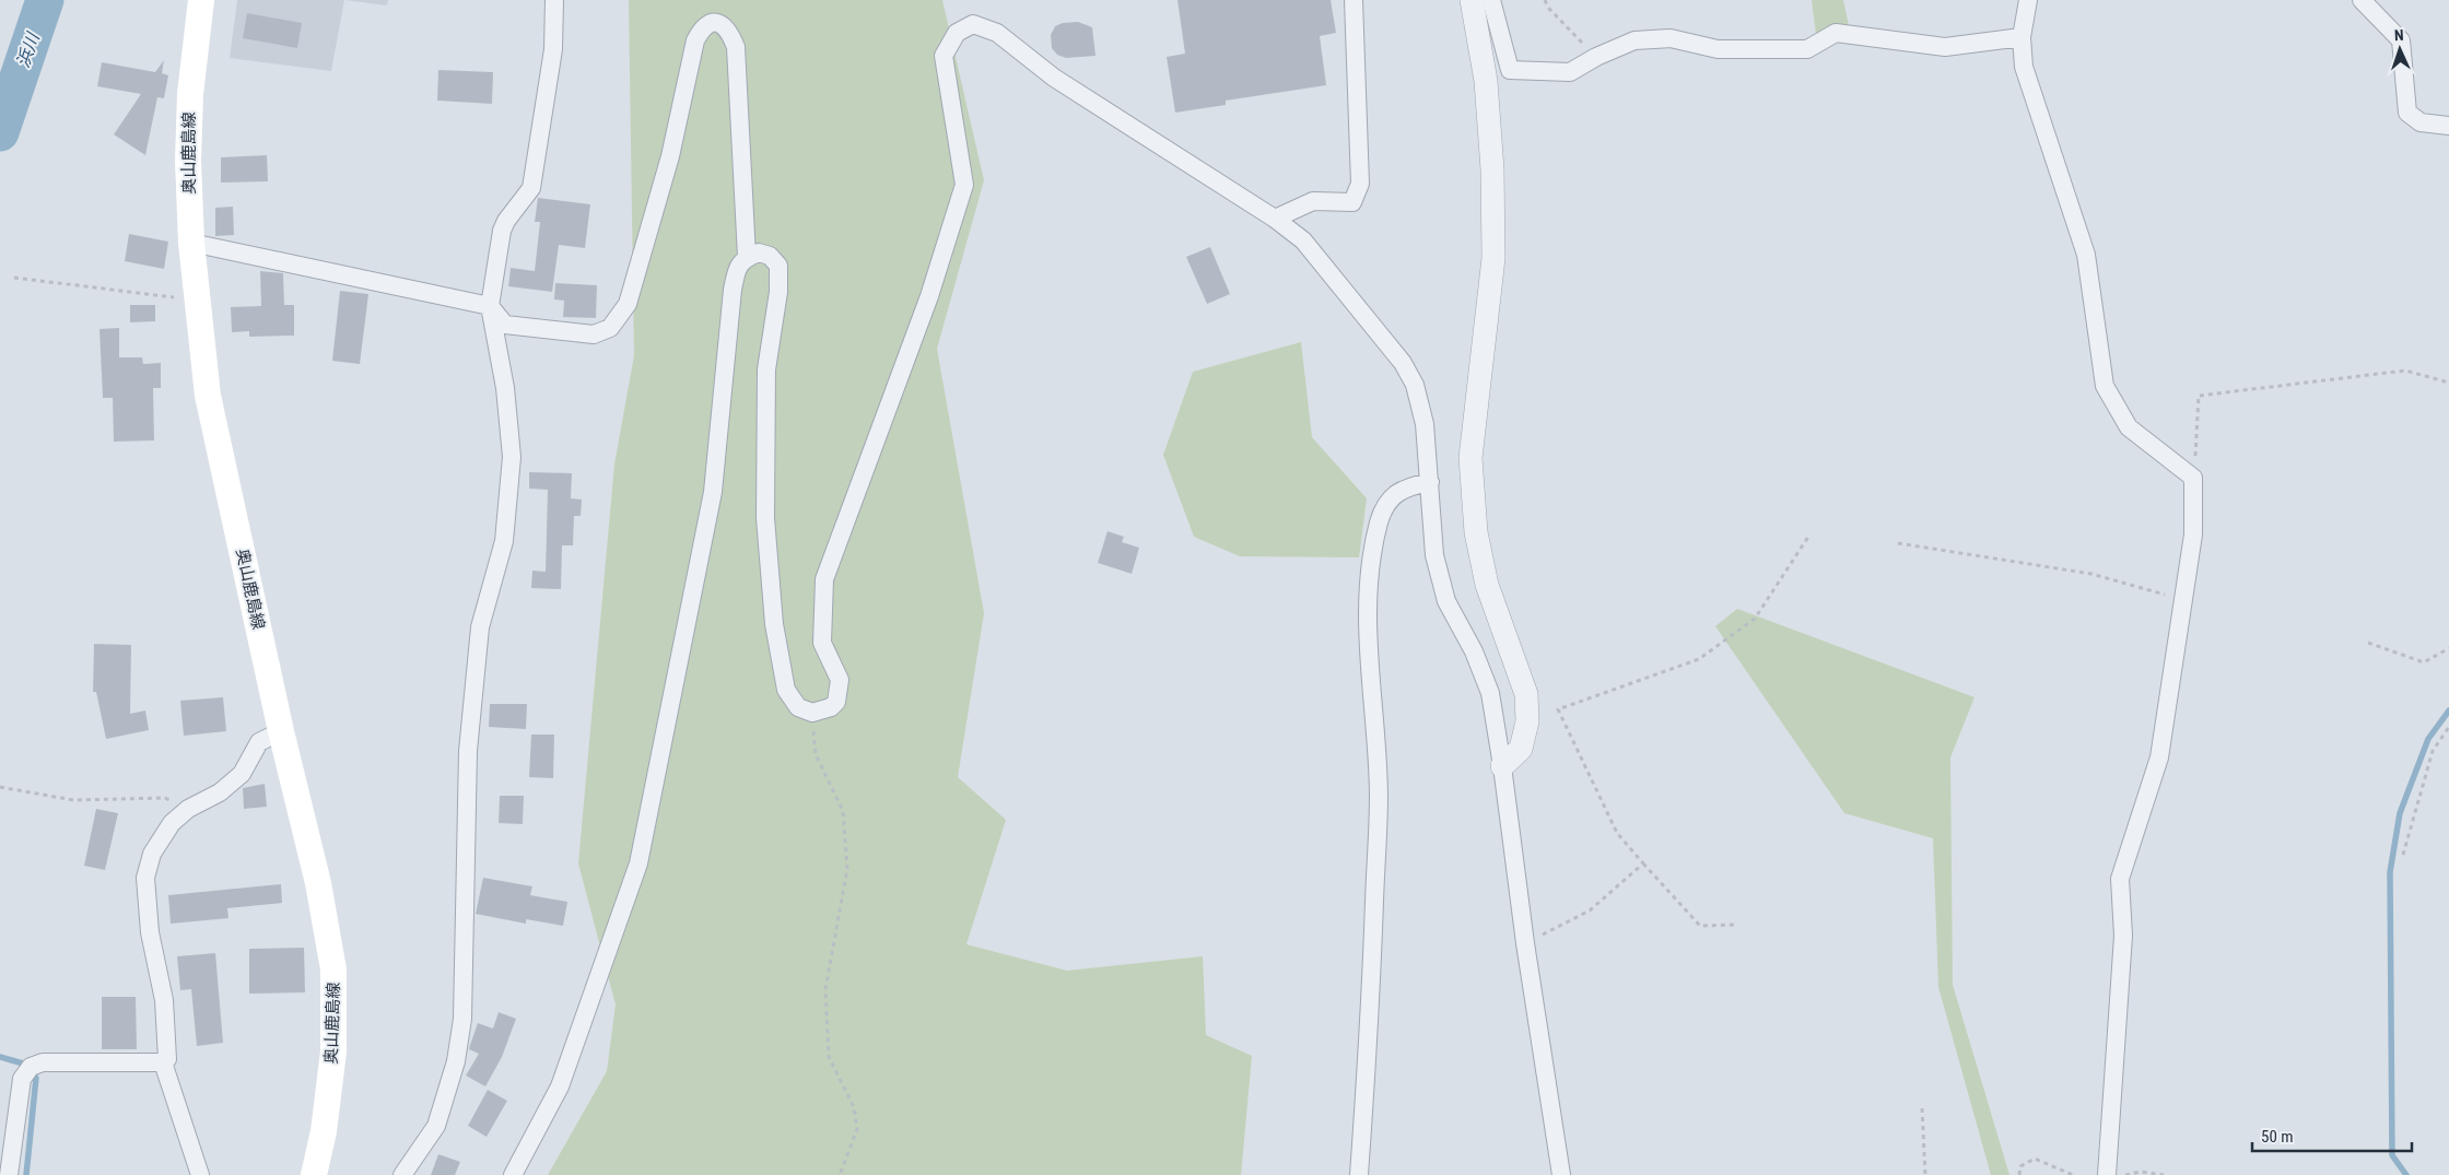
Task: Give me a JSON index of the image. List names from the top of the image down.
{
  "streets": {
    "main road": ["奥山鹿島線"]
  },
  "water": ["浜川"],
  "scale_bar": "50 m",
  "north": "top"
}
